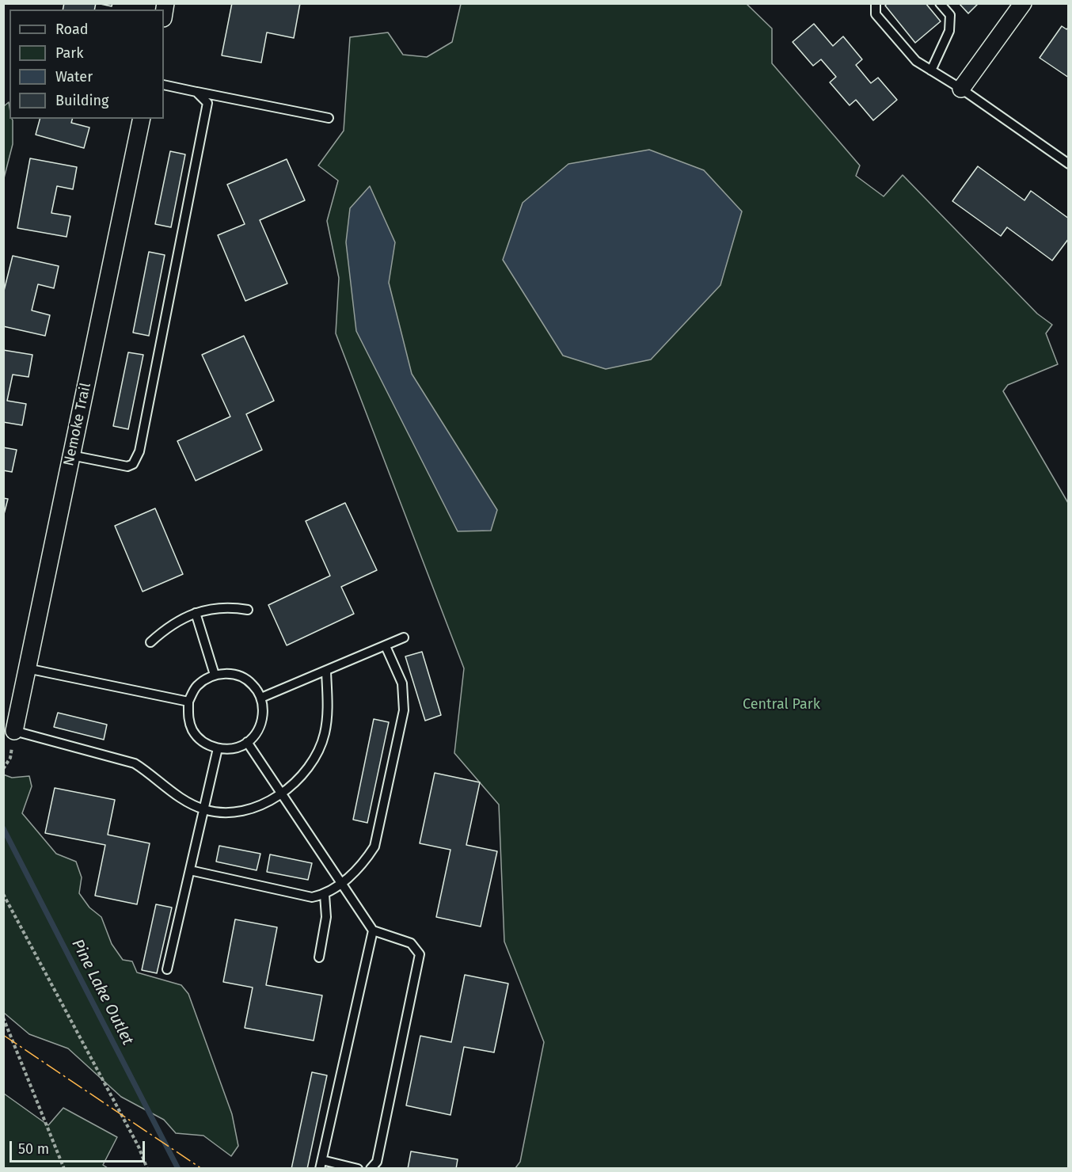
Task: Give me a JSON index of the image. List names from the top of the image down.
{
  "streets": {
    "street": ["Nemoke Trail"]
  },
  "water": ["Pine Lake Outlet"],
  "parks": ["Central Park"],
  "legend": [
    "Road",
    "Park",
    "Water",
    "Building"
  ],
  "scale_bar": "50 m"
}
